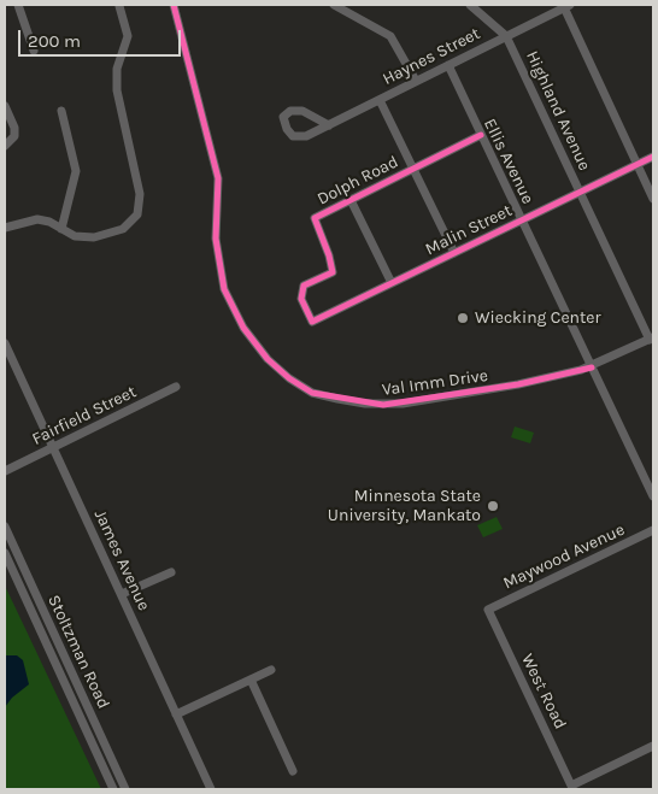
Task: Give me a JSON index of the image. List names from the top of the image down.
{
  "streets": {
    "street": [
      "Haynes Street",
      "Highland Avenue",
      "Ellis Avenue",
      "Dolph Road",
      "Malin Street",
      "Val Imm Drive",
      "Fairfield Street",
      "Maywood Avenue",
      "James Avenue",
      "Stoltzman Road",
      "West Road"
    ]
  },
  "crossings": [
    ["Haynes Street", "Highland Avenue"],
    ["Haynes Street", "Ellis Avenue"],
    ["Highland Avenue", "Malin Street"],
    ["Highland Avenue", "Val Imm Drive"],
    ["Ellis Avenue", "Dolph Road"],
    ["Ellis Avenue", "Malin Street"],
    ["Ellis Avenue", "Val Imm Drive"],
    ["Dolph Road", "Malin Street"],
    ["Fairfield Street", "James Avenue"],
    ["Maywood Avenue", "West Road"]
  ],
  "places": ["Wiecking Center", "Minnesota State University, Mankato"],
  "scale_bar": "200 m"
}
